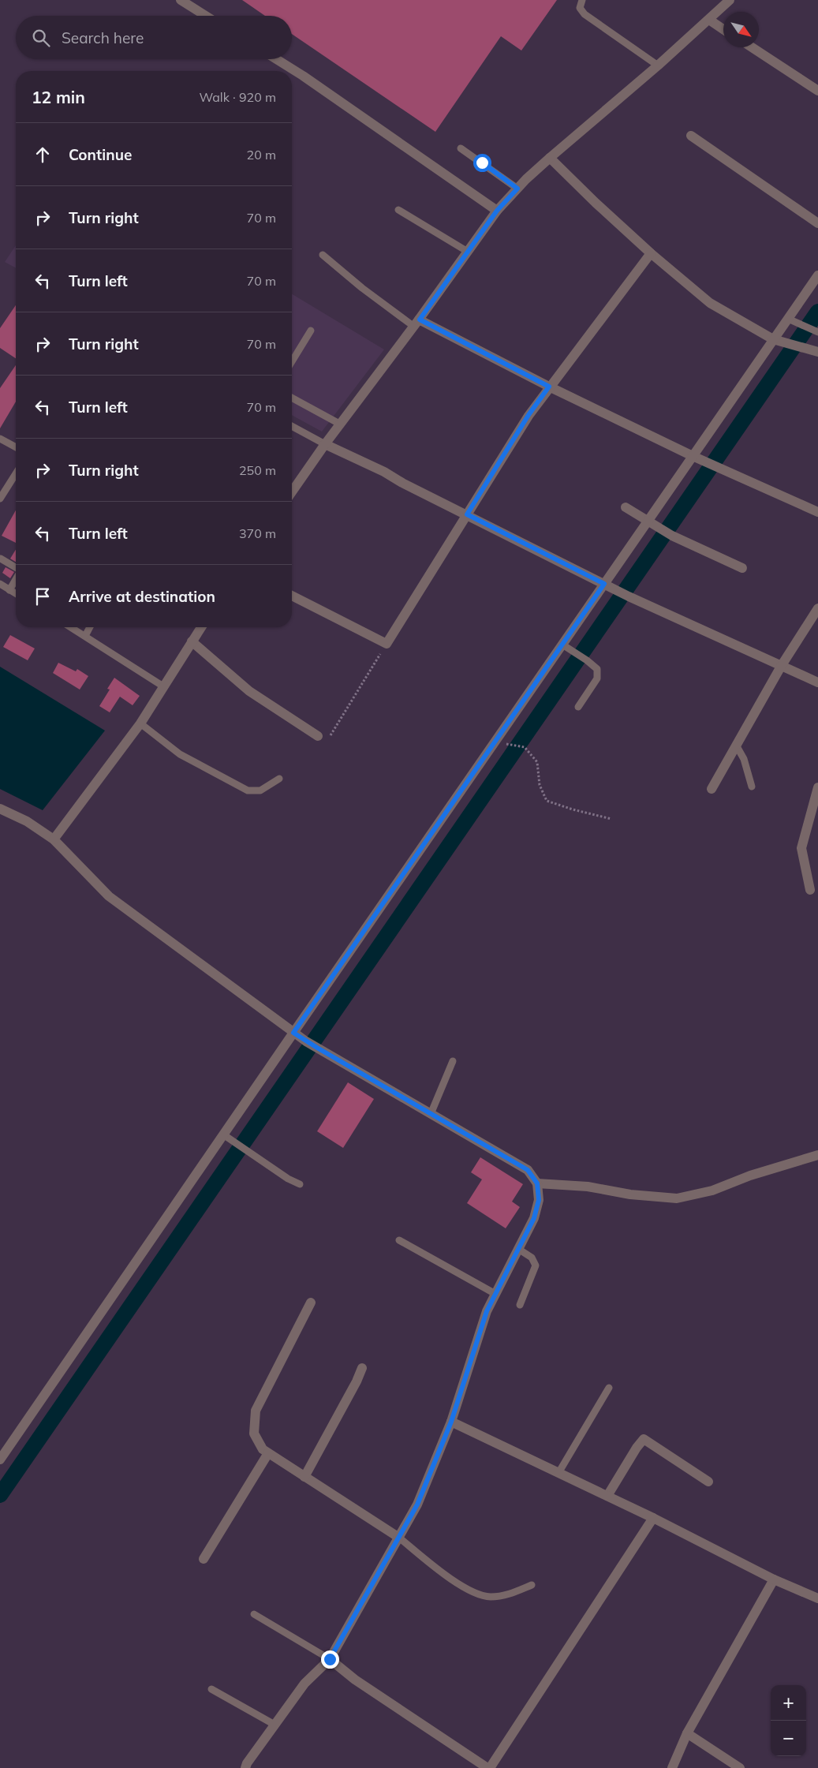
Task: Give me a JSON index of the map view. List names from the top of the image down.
{
  "north": "bottom right",
  "page": {
    "search": "Search here",
    "heading": ["12 min", "Walk · 920 m"],
    "list": [
      ["Continue", "20 m"],
      ["Turn right", "70 m"],
      ["Turn left", "70 m"],
      ["Turn right", "70 m"],
      ["Turn left", "70 m"],
      ["Turn right", "250 m"],
      ["Turn left", "370 m"],
      "Arrive at destination"
    ],
    "map_buttons": ["+", "−"]
  }
}
